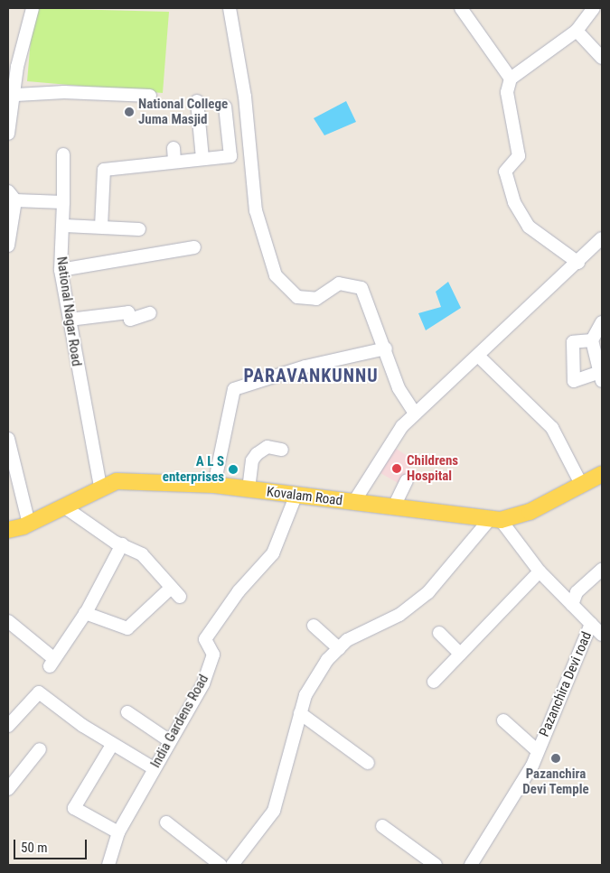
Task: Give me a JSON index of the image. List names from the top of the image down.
{
  "streets": {
    "main road": ["Kovalam Road"],
    "street": ["National Nagar Road", "Pazanchira Devi road", "India Gardens Road"]
  },
  "crossings": [
    ["National Nagar Road", "Kovalam Road"],
    ["Kovalam Road", "Pazanchira Devi road"],
    ["Kovalam Road", "India Gardens Road"]
  ],
  "districts": ["PARAVANKUNNU"],
  "places": [
    "National College Juma Masjid",
    "Childrens Hospital",
    "A L S enterprises",
    "Pazanchira Devi Temple"
  ],
  "scale_bar": "50 m"
}
